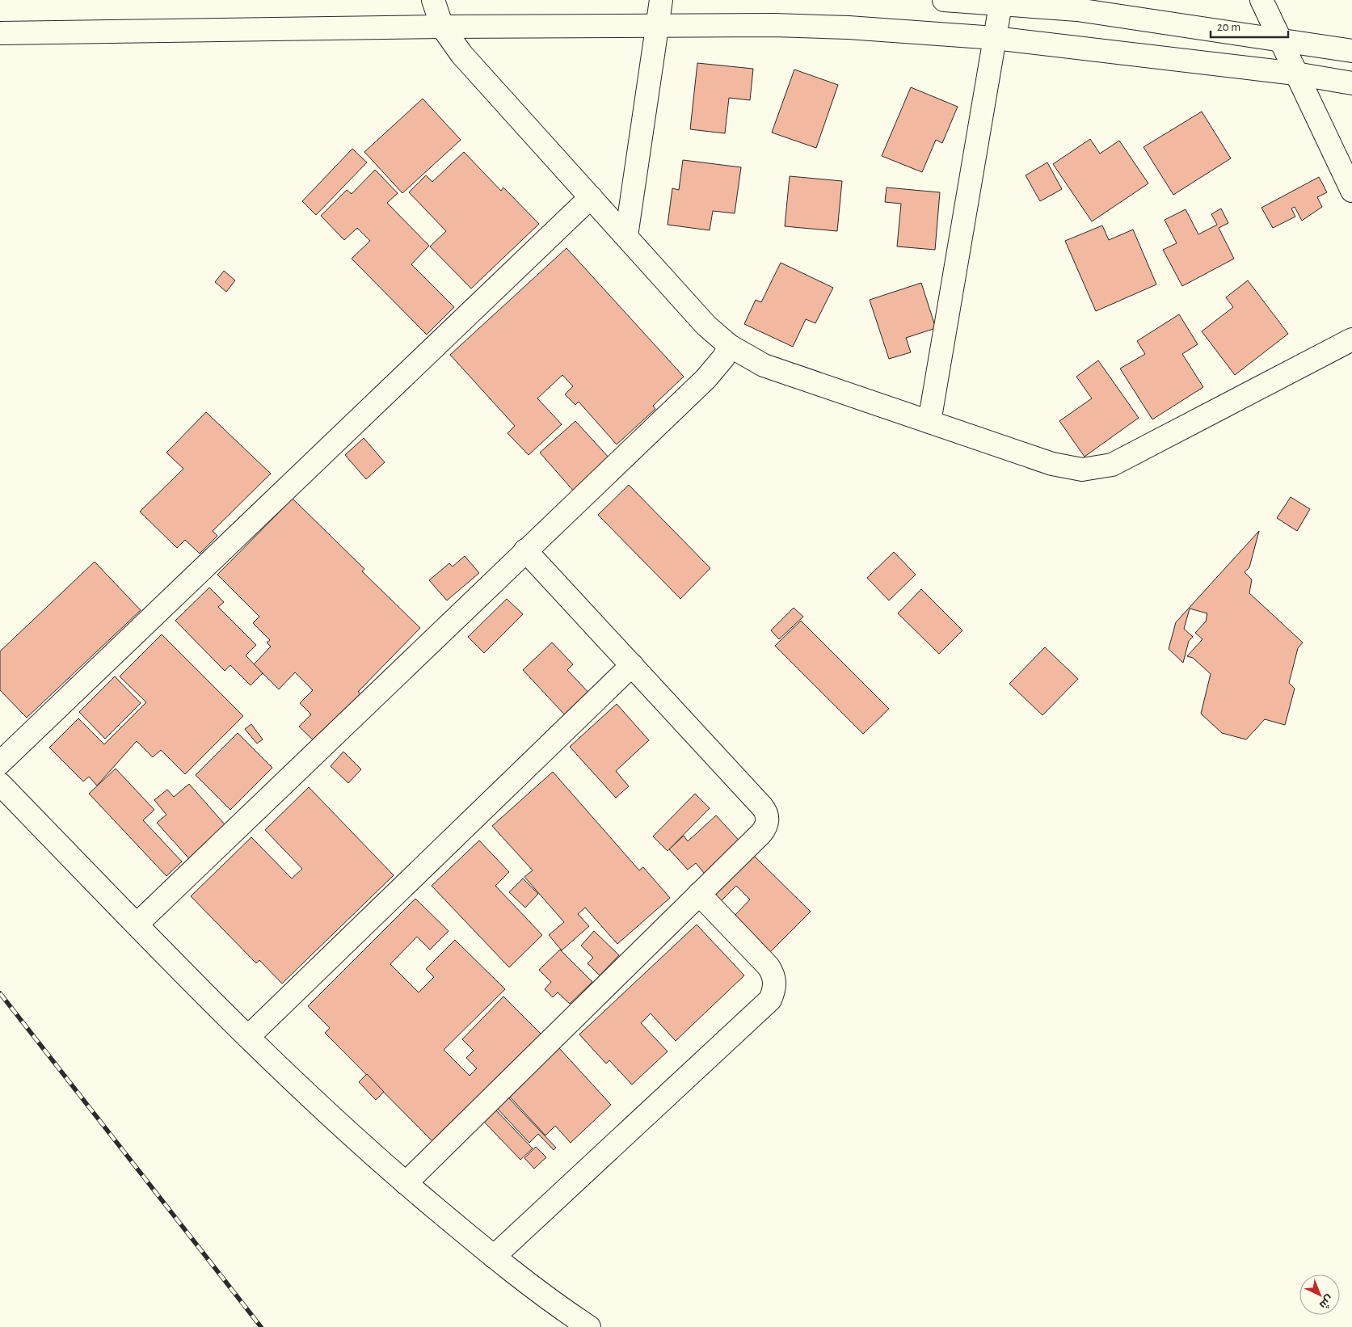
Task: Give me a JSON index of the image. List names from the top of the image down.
{
  "scale_bar": "20 m",
  "north": "bottom right"
}
